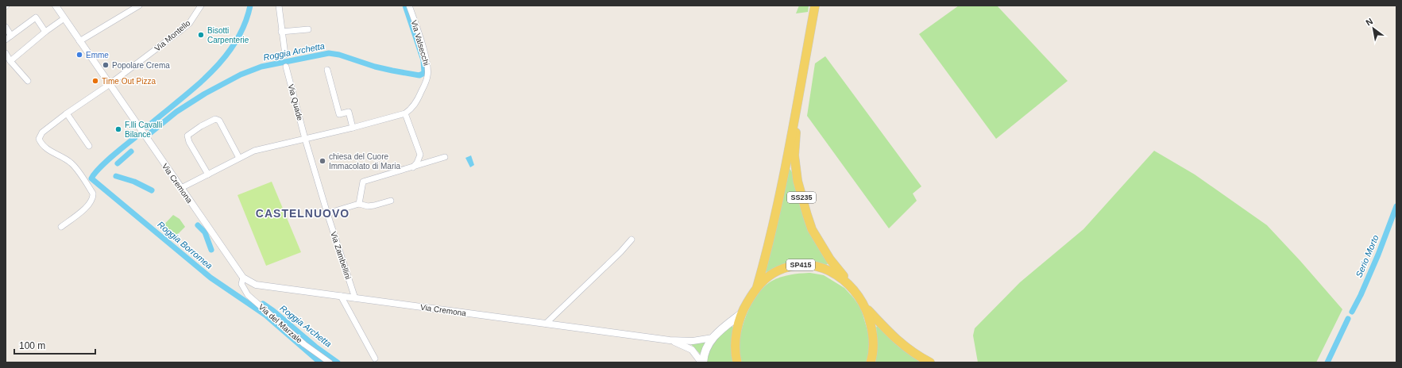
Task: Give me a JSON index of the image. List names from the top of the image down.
{
  "streets": {
    "main road": ["SS235", "SP415"],
    "street": [
      "Via Montello",
      "Via Valsecchi",
      "Via Quade",
      "Via Cremona",
      "Via Zambellini",
      "Via del Marzale"
    ]
  },
  "crossings": [
    ["Via Montello", "Via Cremona"],
    ["Via Valsecchi", "Via Quade"],
    ["Via Valsecchi", "Via Cremona"],
    ["Via Valsecchi", "Via Zambellini"],
    ["Via Quade", "Via Zambellini"],
    ["Via Cremona", "Via Zambellini"],
    ["Via Cremona", "Via del Marzale"],
    ["SS235", "SP415"]
  ],
  "districts": ["CASTELNUOVO"],
  "water": ["Roggia Archetta", "Roggia Borromea", "Serio Morto"],
  "places": [
    "Bisotti Carpenterie",
    "Emme",
    "Popolare Crema",
    "Time Out Pizza",
    "F.lli Cavalli Bilance",
    "chiesa del Cuore Immacolato di Maria"
  ],
  "scale_bar": "100 m",
  "north": "top left"
}
